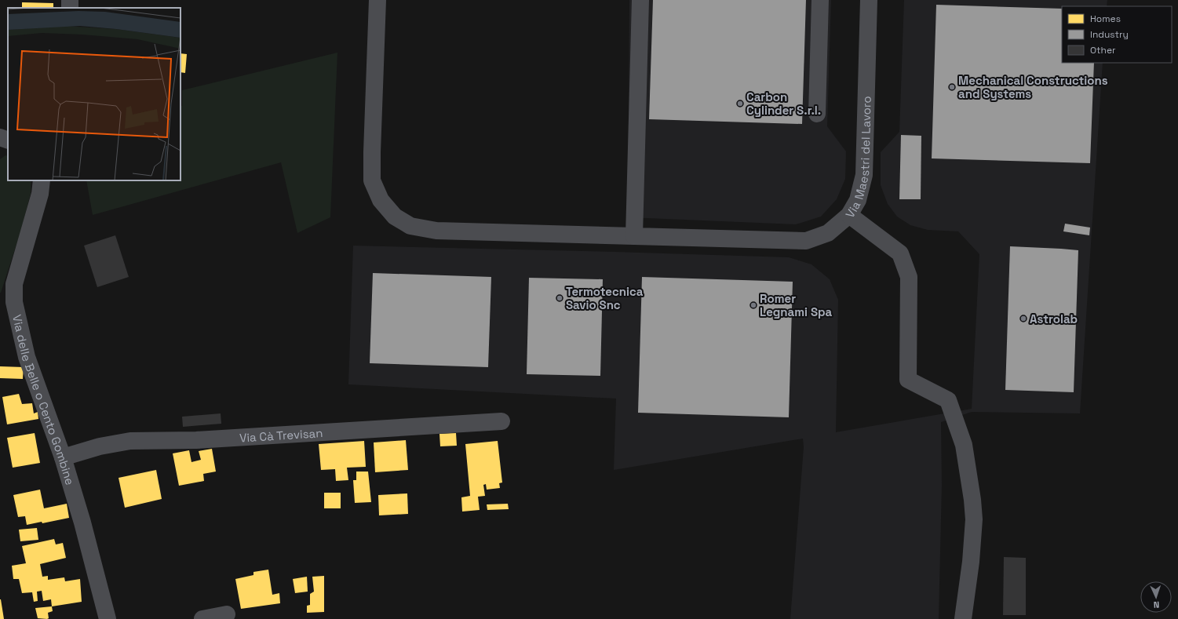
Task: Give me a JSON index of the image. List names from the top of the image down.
{
  "streets": {
    "street": ["Via Maestri del Lavoro", "Via delle Belle o Cento Gombine", "Via Cà Trevisan"]
  },
  "crossings": [
    ["Via delle Belle o Cento Gombine", "Via Cà Trevisan"]
  ],
  "places": [
    "Mechanical Constructions and Systems",
    "Carbon Cylinder S.r.l.",
    "Termotecnica Savio Snc",
    "Romer Legnami Spa",
    "Astrolab"
  ],
  "legend": ["Homes", "Industry", "Other"],
  "north": "bottom"
}
